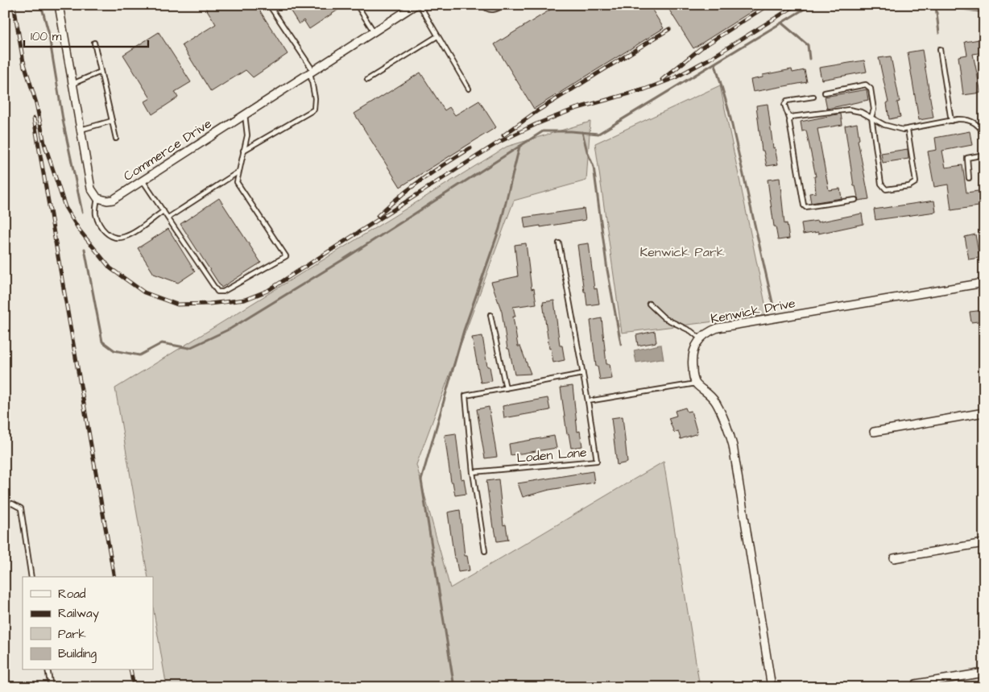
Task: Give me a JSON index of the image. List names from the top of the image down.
{
  "streets": {
    "street": ["Commerce Drive", "Kenwick Drive"],
    "lane": ["Loden Lane"]
  },
  "parks": ["Kenwick Park"],
  "legend": [
    "Road",
    "Railway",
    "Park",
    "Building"
  ],
  "scale_bar": "100 m"
}
